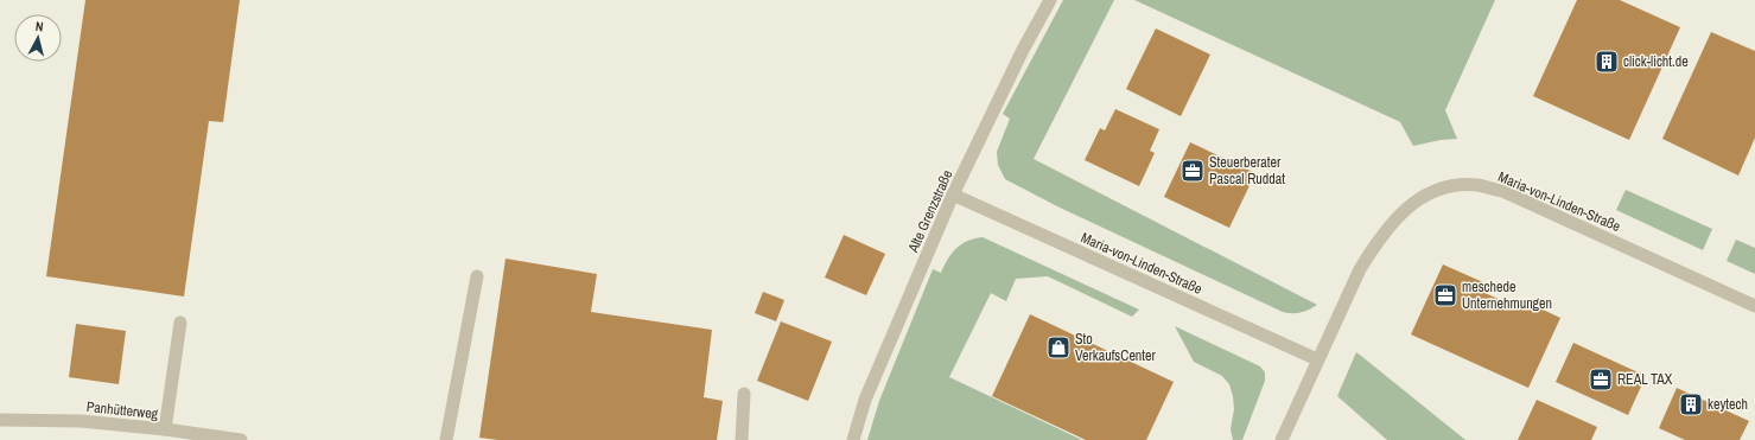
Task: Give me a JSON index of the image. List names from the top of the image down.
{
  "streets": {
    "street": ["Maria-von-Linden-Straße", "Alte Grenzstraße", "Panhütterweg"]
  },
  "crossings": [
    ["Maria-von-Linden-Straße", "Alte Grenzstraße"]
  ],
  "places": {
    "building": ["click-licht.de", "keytech"],
    "office": ["Steuerberater Pascal Ruddat", "meschede Unternehmungen", "REAL TAX"],
    "shop": ["Sto VerkaufsCenter"]
  },
  "north": "top"
}
